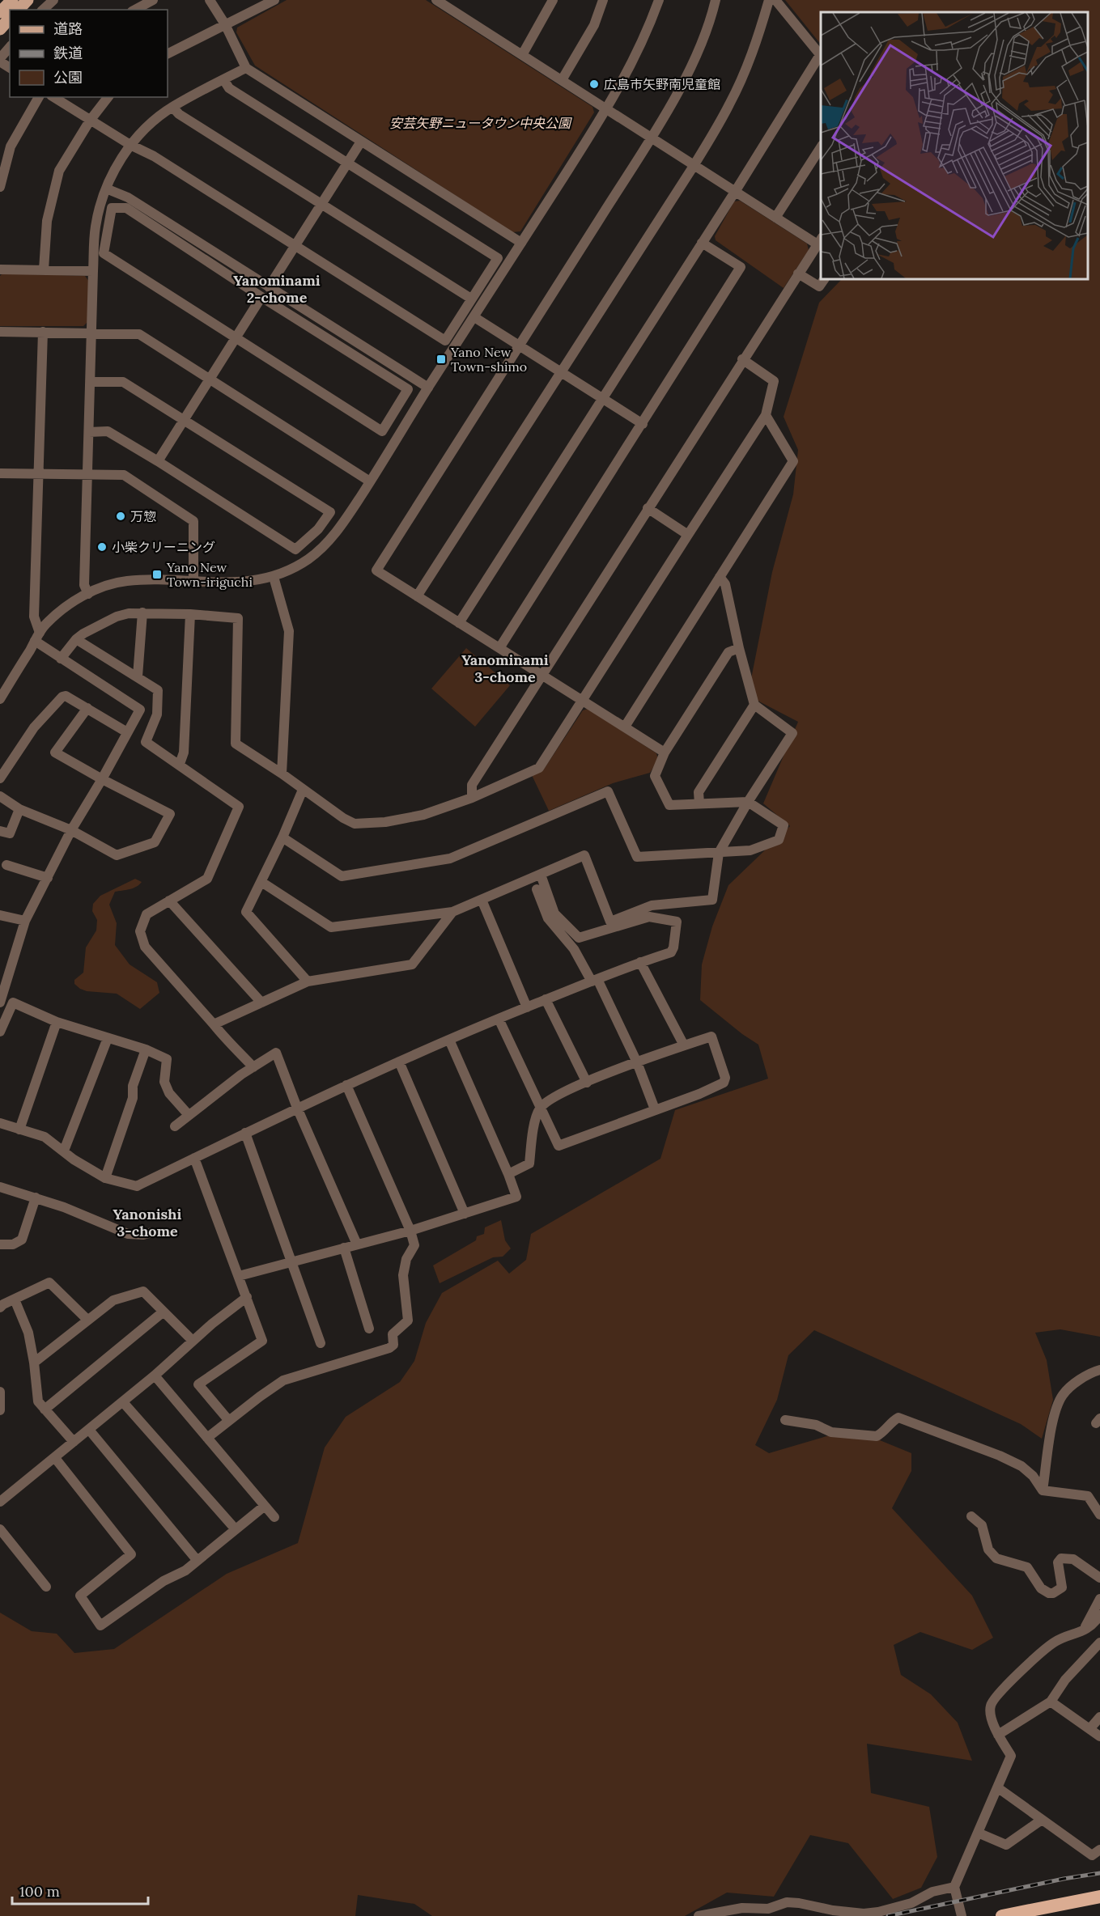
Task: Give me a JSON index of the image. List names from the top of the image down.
{
  "districts": ["Yanominami 2-chome", "Yanominami 3-chome", "Yanonishi 3-chome"],
  "parks": ["安芸矢野ニュータウン中央公園"],
  "places": {
    "other": ["広島市矢野南児童館", "万惣", "小柴クリーニング"],
    "transit": ["Yano New Town-shimo", "Yano New Town-iriguchi"]
  },
  "legend": ["道路", "鉄道", "公園"],
  "scale_bar": "100 m"
}
